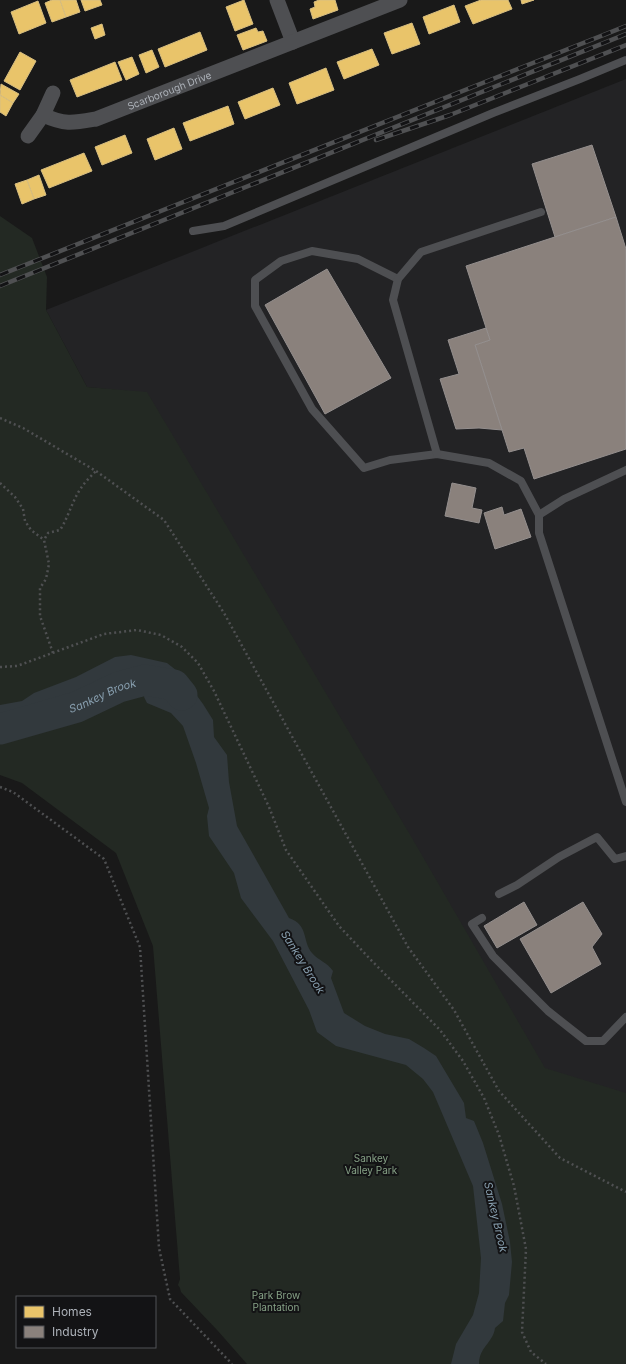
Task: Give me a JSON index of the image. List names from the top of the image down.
{
  "streets": {
    "street": ["Scarborough Drive"]
  },
  "water": ["Sankey Brook"],
  "parks": ["Sankey Valley Park", "Park Brow Plantation"],
  "legend": ["Homes", "Industry"]
}
